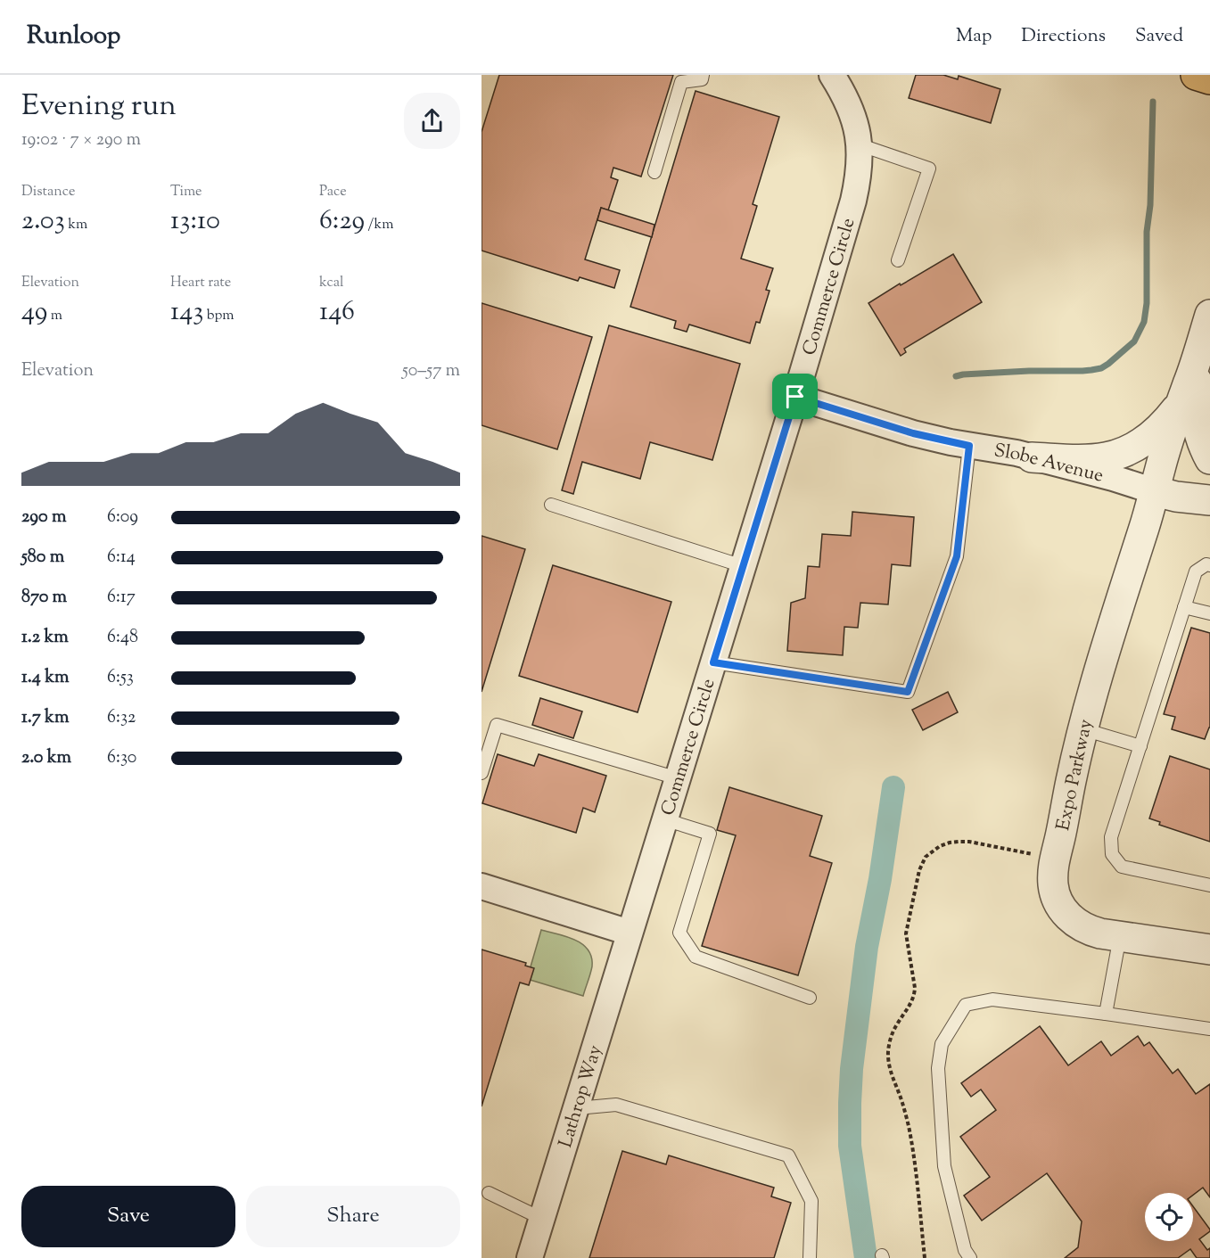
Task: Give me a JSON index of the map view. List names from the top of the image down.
{
  "streets": {
    "street": [
      "Commerce Circle",
      "Slobe Avenue",
      "Expo Parkway",
      "Lathrop Way"
    ]
  },
  "crossings": [
    ["Commerce Circle", "Slobe Avenue"],
    ["Commerce Circle", "Lathrop Way"],
    ["Slobe Avenue", "Expo Parkway"]
  ],
  "page": {
    "header": "Runloop",
    "nav": ["Map", "Directions", "Saved"],
    "heading": ["Evening run", "19:02 · 7 × 290 m"],
    "stats": [
      ["Distance", "2.03 km"],
      ["Time", "13:10"],
      ["Pace", "6:29 /km"],
      ["Elevation", "49 m"],
      ["Heart rate", "143 bpm"],
      ["kcal", "146"]
    ],
    "chart": ["Elevation", "50–57 m"],
    "list": [
      {
        "name": "290 m",
        "note": "6:09"
      },
      {
        "name": "580 m",
        "note": "6:14"
      },
      {
        "name": "870 m",
        "note": "6:17"
      },
      {
        "name": "1.2 km",
        "note": "6:48"
      },
      {
        "name": "1.4 km",
        "note": "6:53"
      },
      {
        "name": "1.7 km",
        "note": "6:32"
      },
      {
        "name": "2.0 km",
        "note": "6:30"
      }
    ],
    "buttons": ["Save", "Share"]
  }
}
